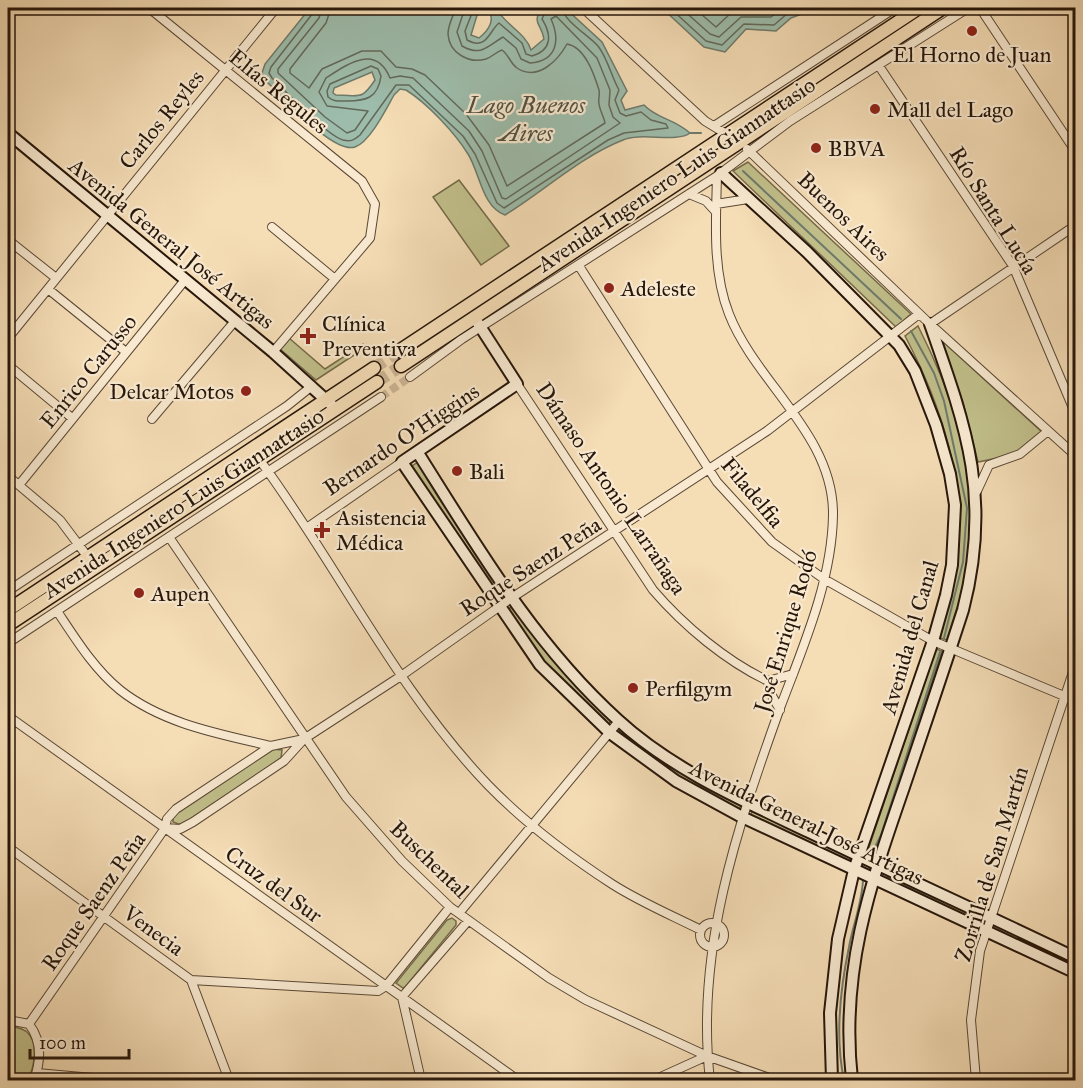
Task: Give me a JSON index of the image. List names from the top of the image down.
{
  "streets": {
    "main road": ["Avenida Ingeniero Luis Giannattasio"],
    "street": [
      "Elías Regules",
      "Carlos Reyles",
      "Río Santa Lucía",
      "Buenos Aires",
      "Avenida General José Artigas",
      "Enrico Carusso",
      "Bernardo O'Higgins",
      "Dámaso Antonio Larrañaga",
      "Filadelfia",
      "Roque Saenz Peña",
      "José Enrique Rodó",
      "Avenida del Canal",
      "Buschental",
      "Zorrilla de San Martín",
      "Cruz del Sur",
      "Venecia"
    ]
  },
  "crossings": [
    ["Elías Regules", "Carlos Reyles"],
    ["Carlos Reyles", "Avenida General José Artigas"],
    ["Avenida Ingeniero Luis Giannattasio", "Río Santa Lucía"],
    ["Avenida Ingeniero Luis Giannattasio", "Buenos Aires"],
    ["Avenida Ingeniero Luis Giannattasio", "Avenida General José Artigas"],
    ["Avenida Ingeniero Luis Giannattasio", "Dámaso Antonio Larrañaga"],
    ["Avenida Ingeniero Luis Giannattasio", "Filadelfia"],
    ["Avenida Ingeniero Luis Giannattasio", "José Enrique Rodó"],
    ["Avenida Ingeniero Luis Giannattasio", "Avenida del Canal"],
    ["Avenida Ingeniero Luis Giannattasio", "Buschental"],
    ["Buenos Aires", "Roque Saenz Peña"],
    ["Buenos Aires", "Avenida del Canal"],
    ["Avenida General José Artigas", "Enrico Carusso"],
    ["Avenida General José Artigas", "Bernardo O'Higgins"],
    ["Avenida General José Artigas", "Roque Saenz Peña"],
    ["Avenida General José Artigas", "José Enrique Rodó"],
    ["Avenida General José Artigas", "Avenida del Canal"],
    ["Avenida General José Artigas", "Zorrilla de San Martín"],
    ["Bernardo O'Higgins", "Dámaso Antonio Larrañaga"],
    ["Dámaso Antonio Larrañaga", "Roque Saenz Peña"],
    ["Filadelfia", "Roque Saenz Peña"],
    ["Filadelfia", "José Enrique Rodó"],
    ["Filadelfia", "Avenida del Canal"],
    ["Filadelfia", "Zorrilla de San Martín"],
    ["Roque Saenz Peña", "José Enrique Rodó"],
    ["Roque Saenz Peña", "Avenida del Canal"],
    ["Roque Saenz Peña", "Buschental"],
    ["Roque Saenz Peña", "Cruz del Sur"],
    ["Roque Saenz Peña", "Venecia"],
    ["José Enrique Rodó", "Avenida del Canal"],
    ["José Enrique Rodó", "Buschental"]
  ],
  "water": ["Lago Buenos Aires"],
  "places": {
    "other": [
      "El Horno de Juan",
      "Mall del Lago",
      "BBVA",
      "Adeleste",
      "Delcar Motos",
      "Bali",
      "Aupen",
      "Perfilgym"
    ],
    "health": ["Clínica Preventiva", "Asistencia Médica"]
  },
  "scale_bar": "100 m"
}
